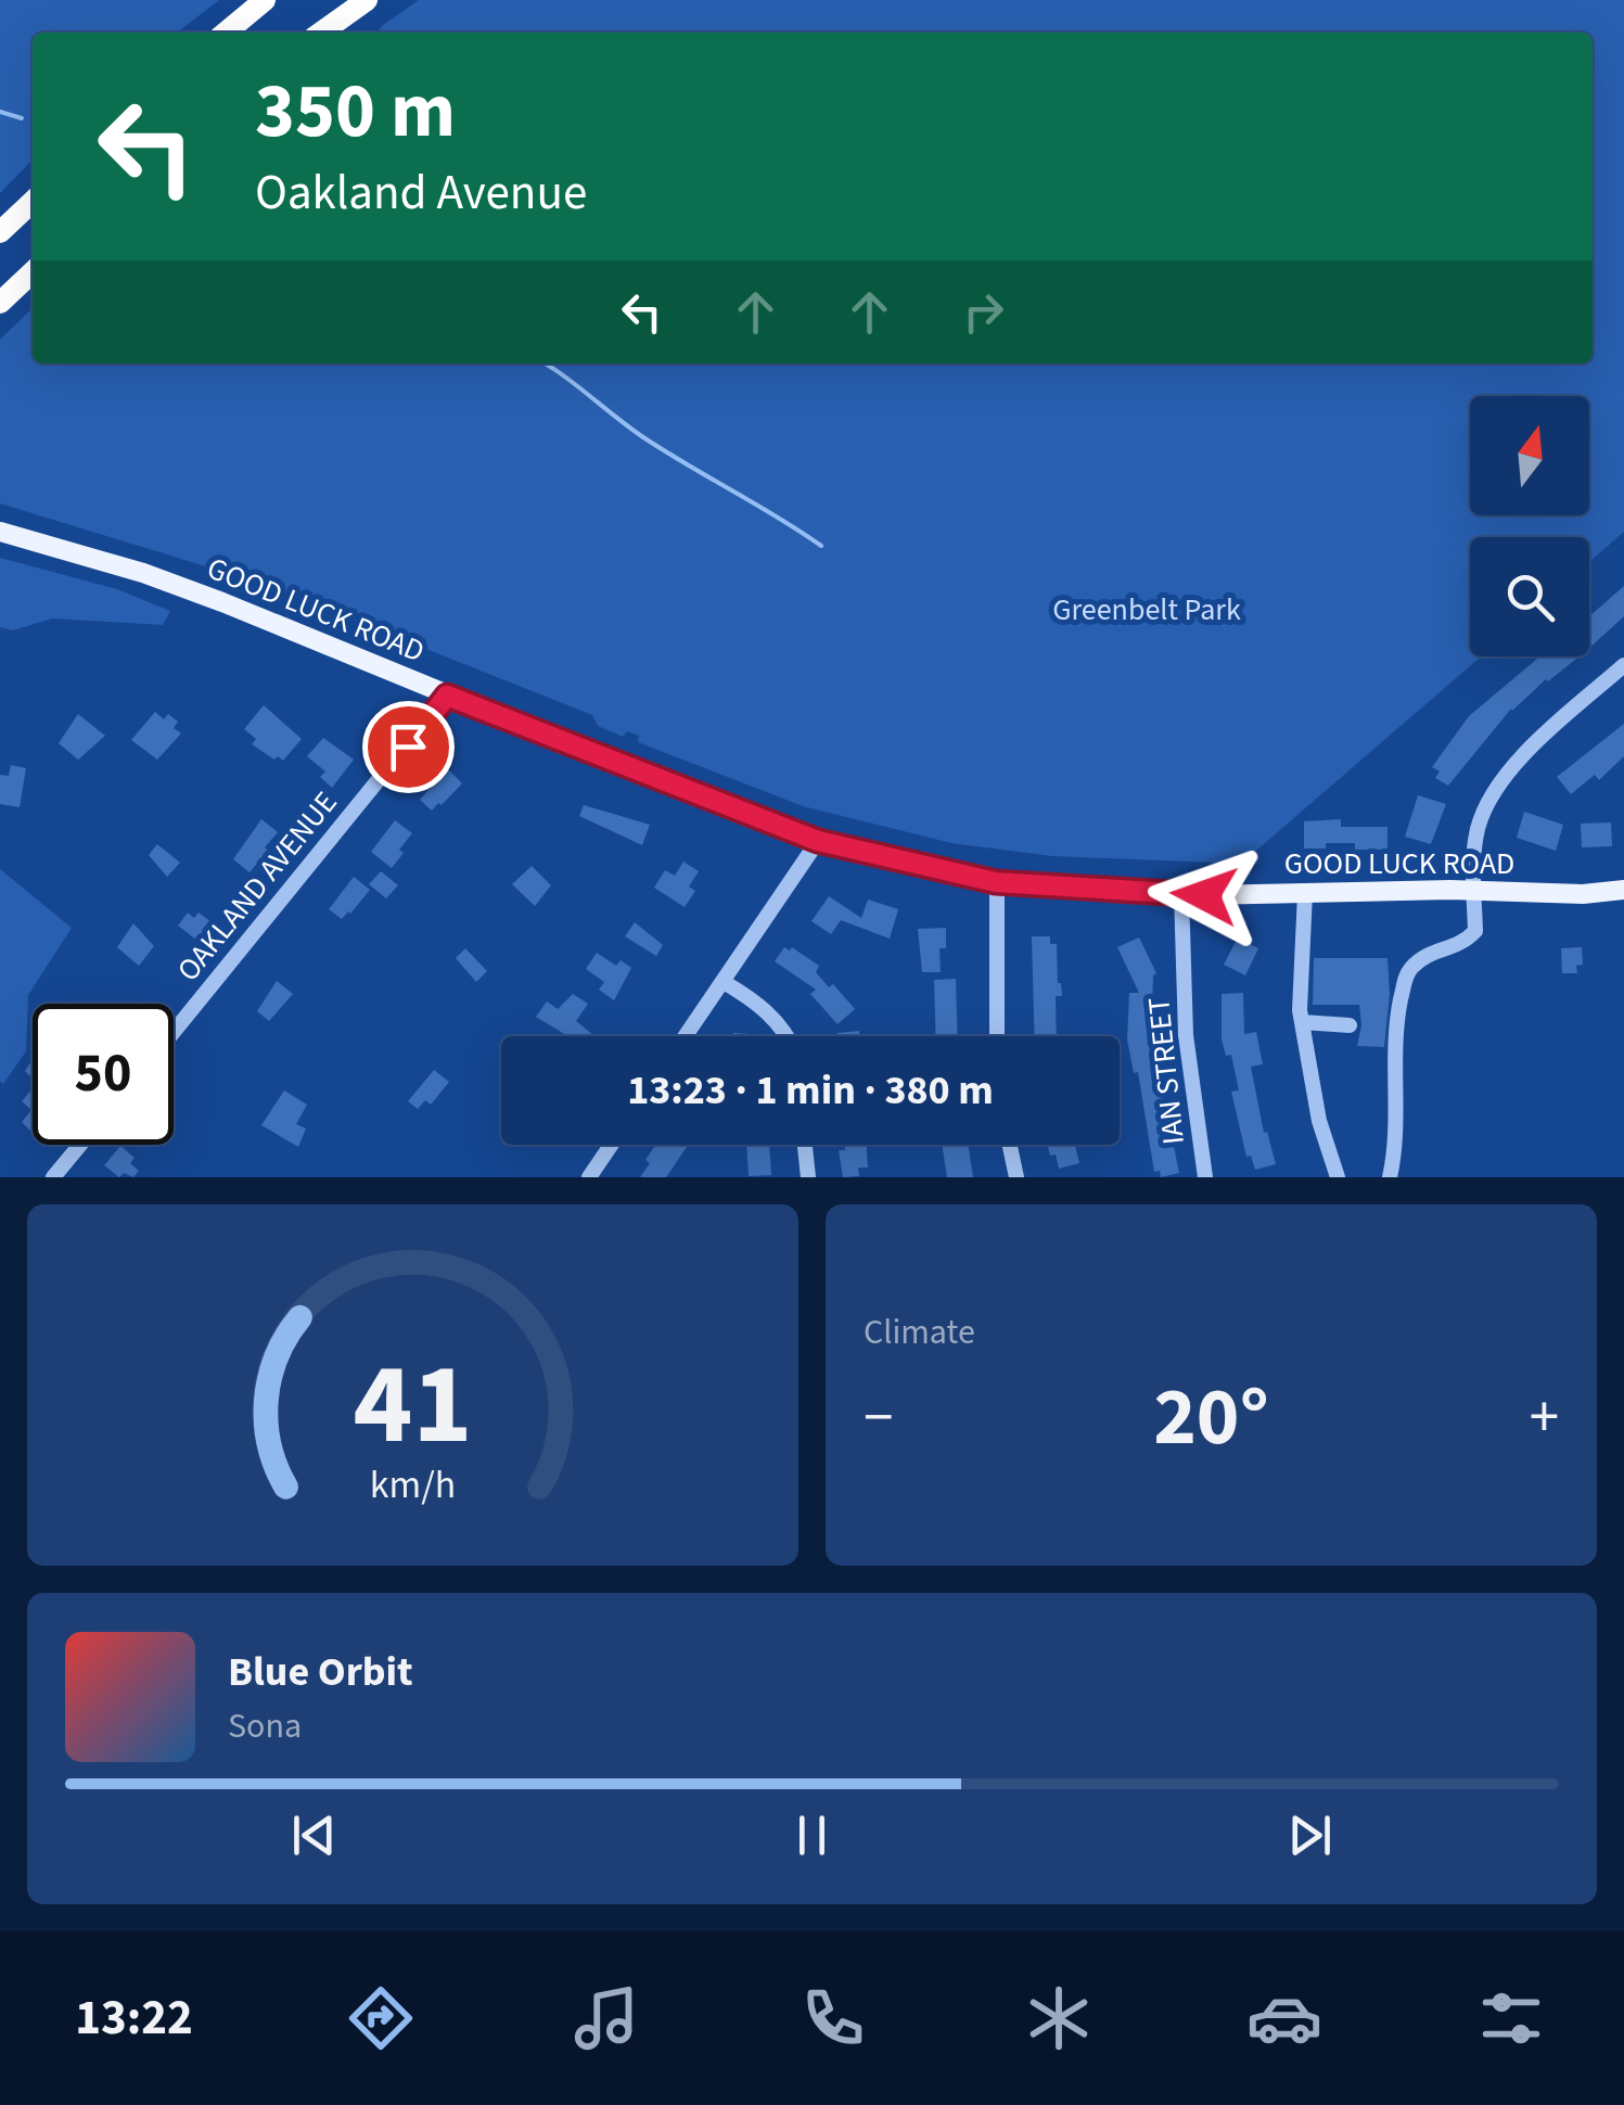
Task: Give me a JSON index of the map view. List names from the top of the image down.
{
  "streets": {
    "main road": ["GOOD LUCK ROAD"],
    "street": ["OAKLAND AVENUE", "IAN STREET"]
  },
  "crossings": [
    ["GOOD LUCK ROAD", "OAKLAND AVENUE"],
    ["GOOD LUCK ROAD", "IAN STREET"]
  ],
  "parks": ["Greenbelt Park"],
  "north": "top",
  "page": {
    "turn": ["350 m", "Oakland Avenue"],
    "limit": "50",
    "trip": "13:23 · 1 min · 380 m",
    "tile": "Climate",
    "heat": ["−", "20°", "+"],
    "song": ["Blue Orbit", "Sona"],
    "tabs": "13:22",
    "gauge": ["41", "km/h"]
  }
}
